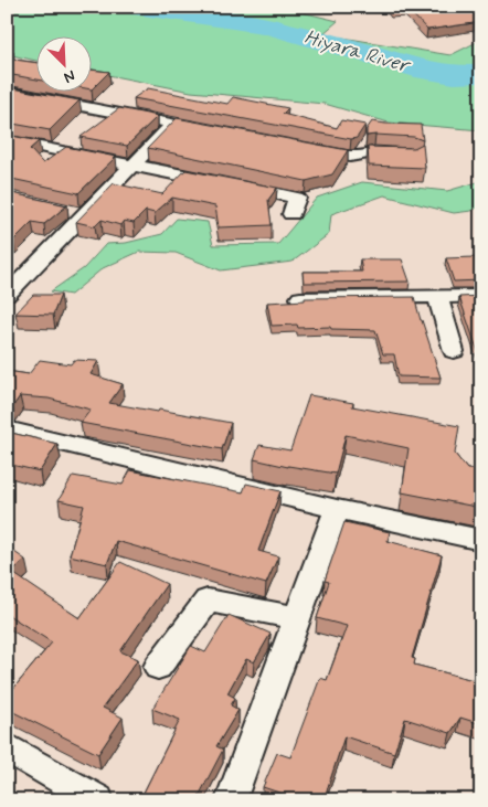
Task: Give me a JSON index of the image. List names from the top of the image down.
{
  "water": ["Hiyara River"],
  "north": "bottom right"
}
